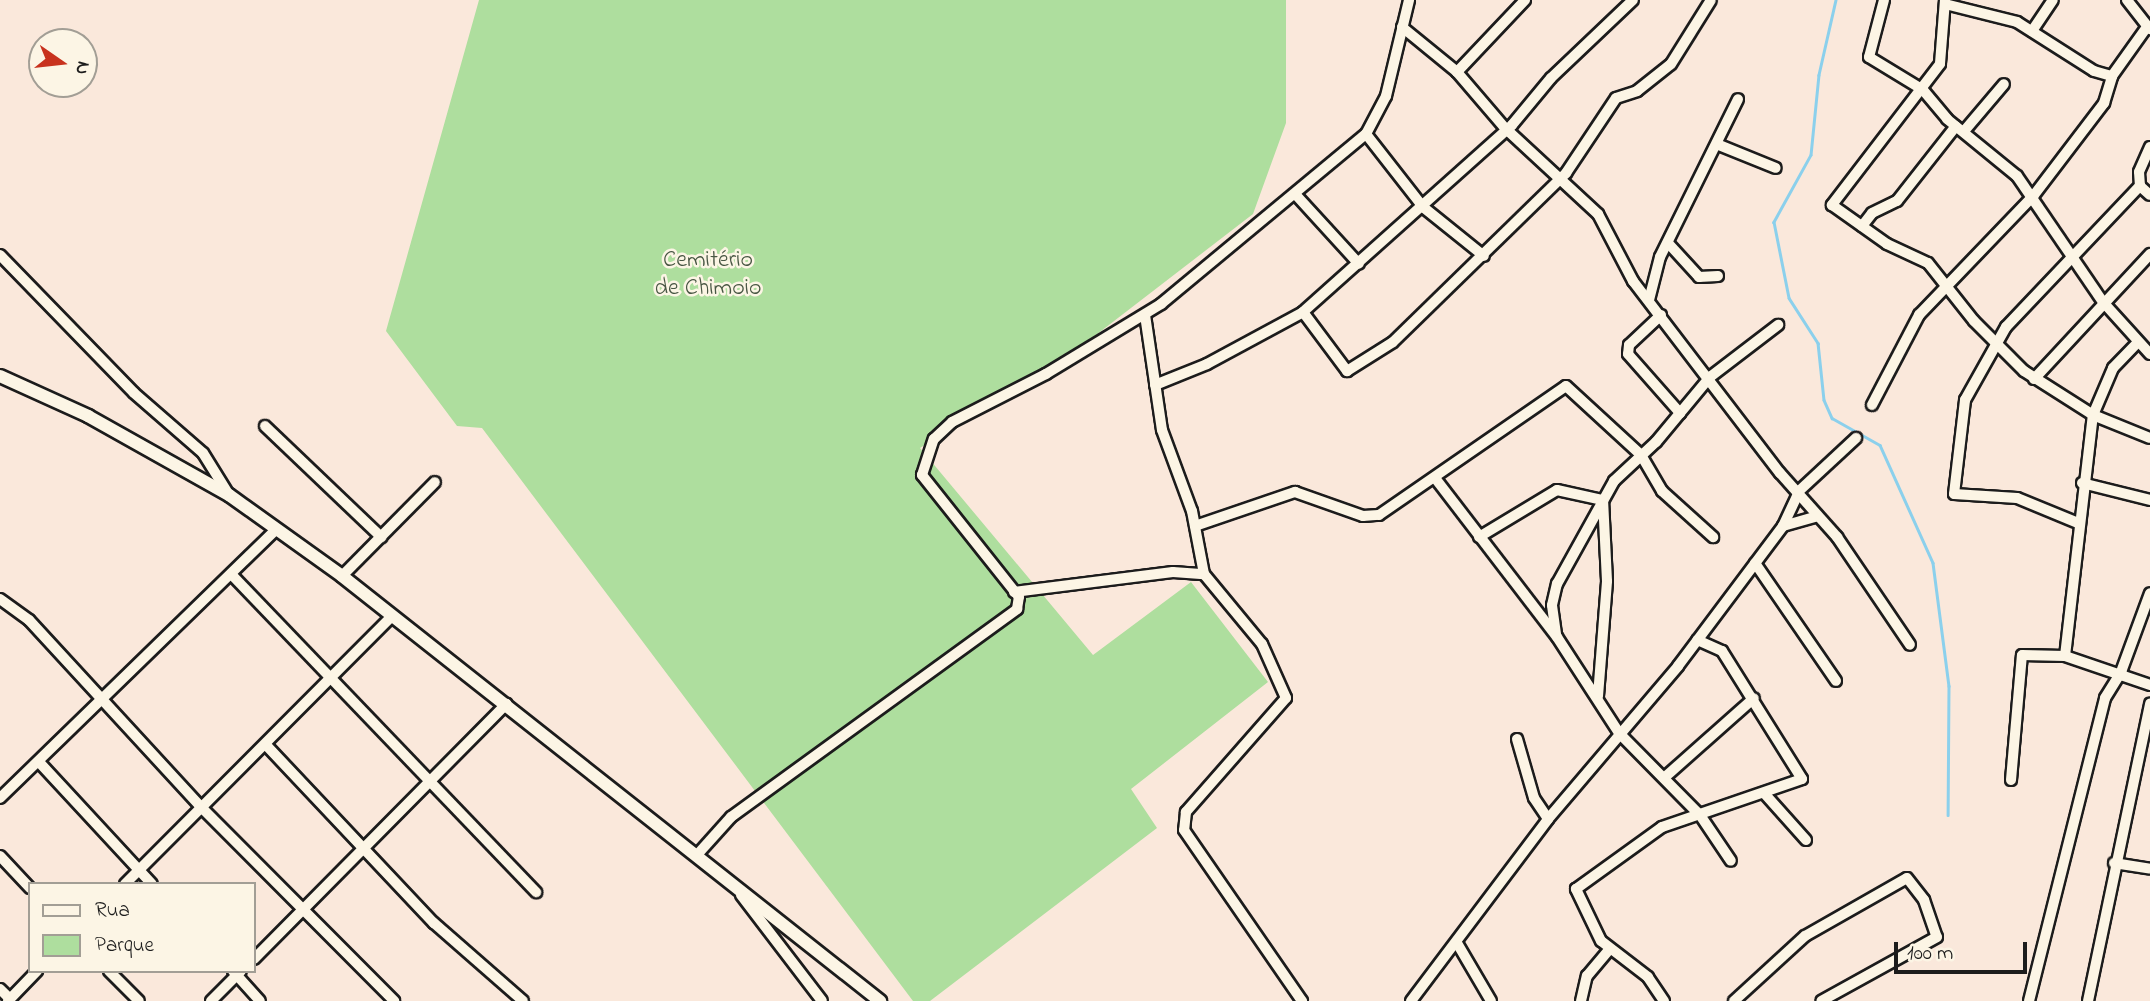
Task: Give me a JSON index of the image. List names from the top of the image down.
{
  "parks": ["Cemitério de Chimoio"],
  "legend": ["Rua", "Parque"],
  "scale_bar": "100 m",
  "north": "right"
}
